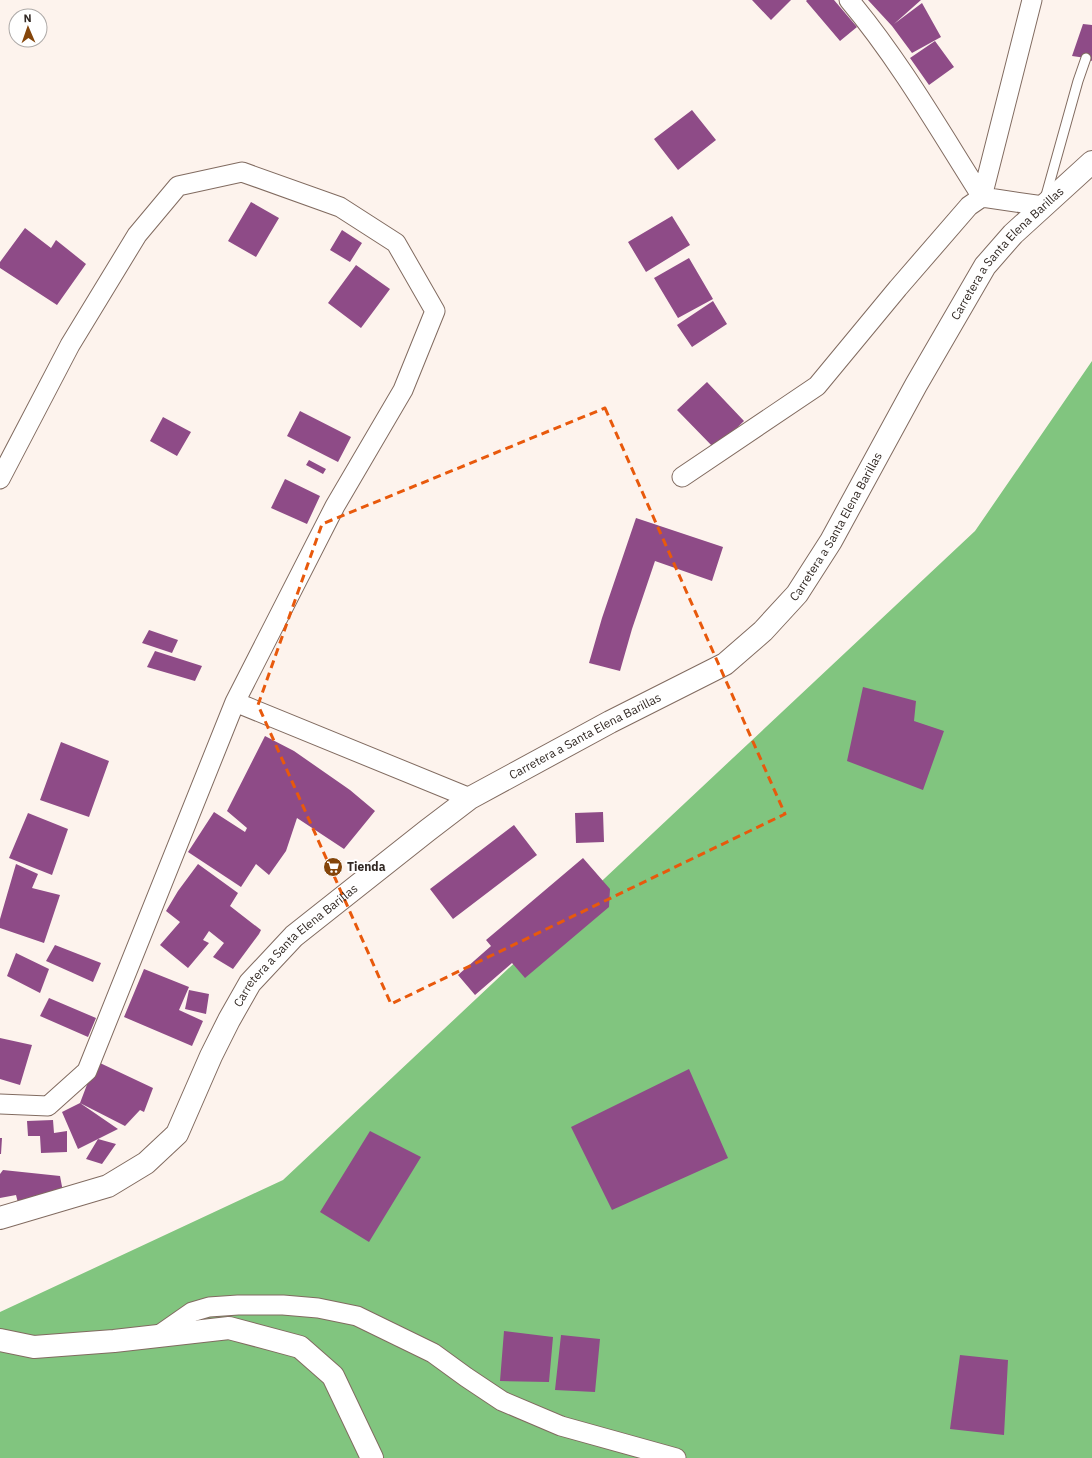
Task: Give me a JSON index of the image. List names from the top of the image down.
{
  "streets": {
    "main road": ["Carretera a Santa Elena Barillas"]
  },
  "places": {
    "supermarket": ["Tienda"]
  },
  "north": "top"
}
